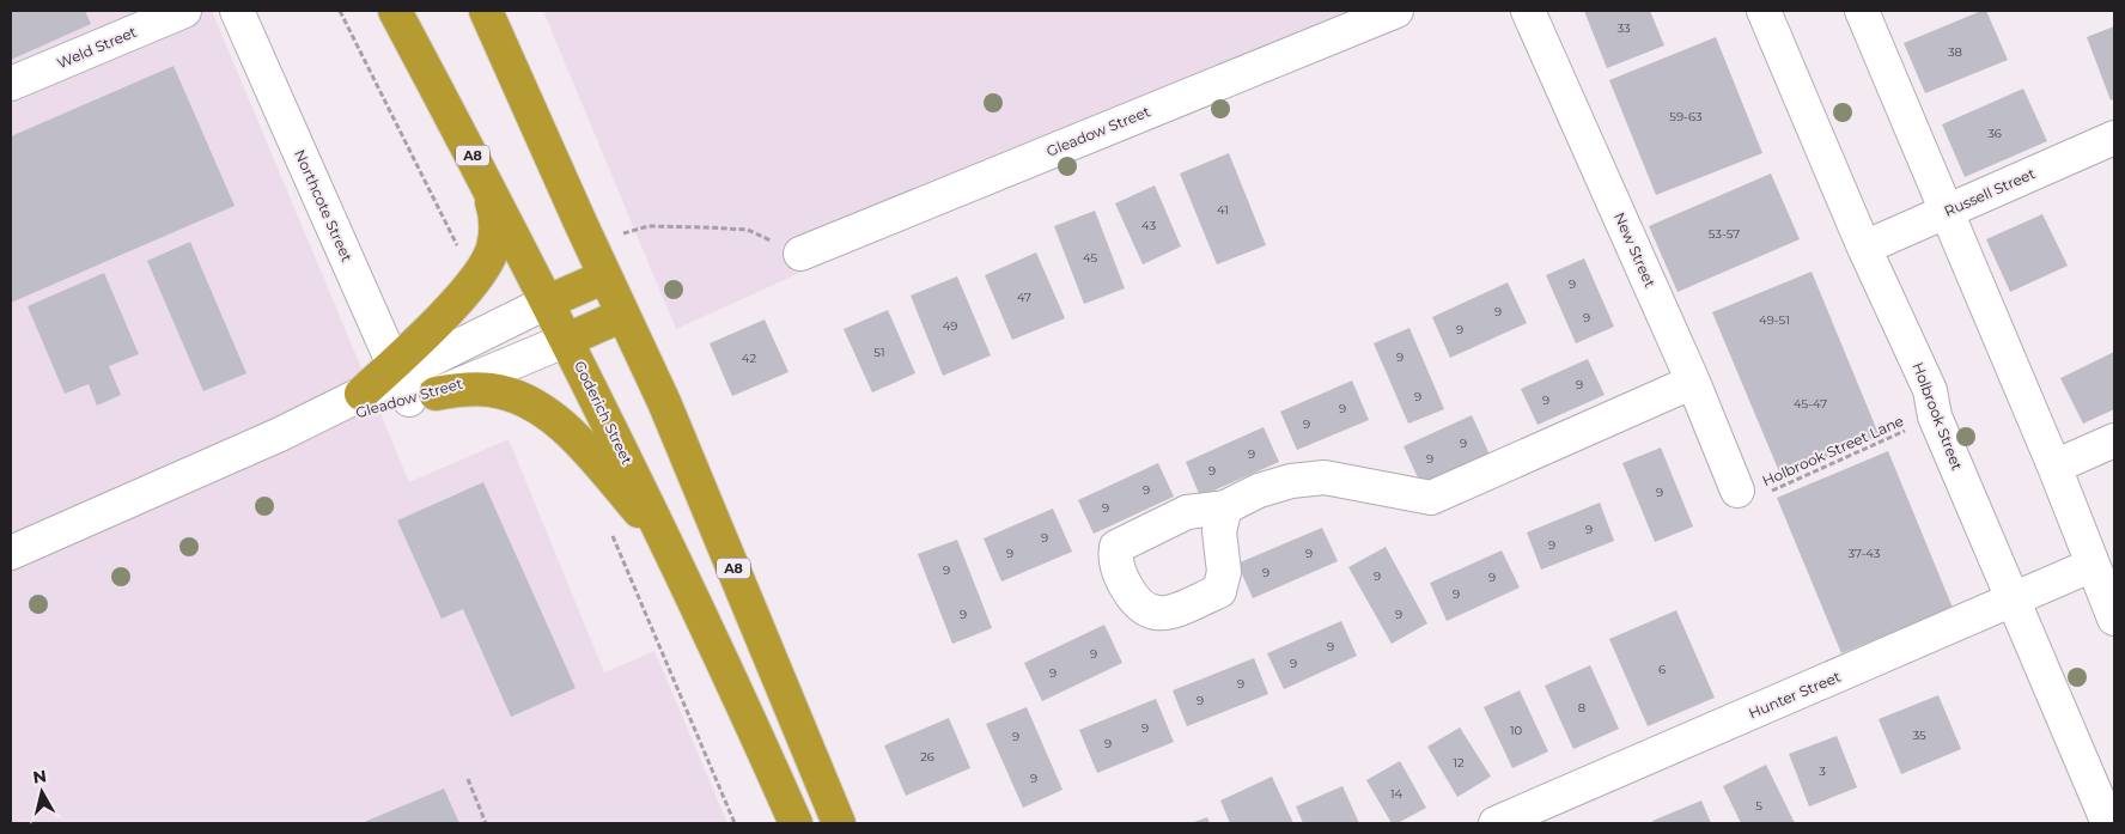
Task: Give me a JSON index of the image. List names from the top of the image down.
{
  "streets": {
    "highway": ["A8", "Goderich Street"],
    "street": [
      "Weld Street",
      "Gleadow Street",
      "Russell Street",
      "Northcote Street",
      "New Street",
      "Holbrook Street",
      "Hunter Street"
    ],
    "path": ["Holbrook Street Lane"]
  },
  "crossings": [
    ["Gleadow Street", "Northcote Street"],
    ["Gleadow Street", "Goderich Street"],
    ["Russell Street", "Holbrook Street"],
    ["New Street", "Holbrook Street Lane"],
    ["Holbrook Street", "Holbrook Street Lane"],
    ["Holbrook Street", "Hunter Street"]
  ],
  "house_numbers": [
    "33",
    "38",
    "59-63",
    "36",
    "41",
    "43",
    "53-57",
    "45",
    "9",
    "47",
    "9",
    "9",
    "49-51",
    "49",
    "9",
    "51",
    "9",
    "42",
    "9",
    "9",
    "9",
    "45-47",
    "9",
    "9",
    "9",
    "9",
    "9",
    "9",
    "9",
    "9",
    "9",
    "9",
    "9",
    "9",
    "9",
    "9",
    "37-43",
    "9",
    "9",
    "9",
    "9",
    "9",
    "9",
    "9",
    "9",
    "9",
    "9",
    "6",
    "9",
    "9",
    "9",
    "8",
    "9",
    "10",
    "35",
    "9",
    "9",
    "26",
    "12",
    "3",
    "9",
    "14",
    "5"
  ],
  "north": "top"
}
